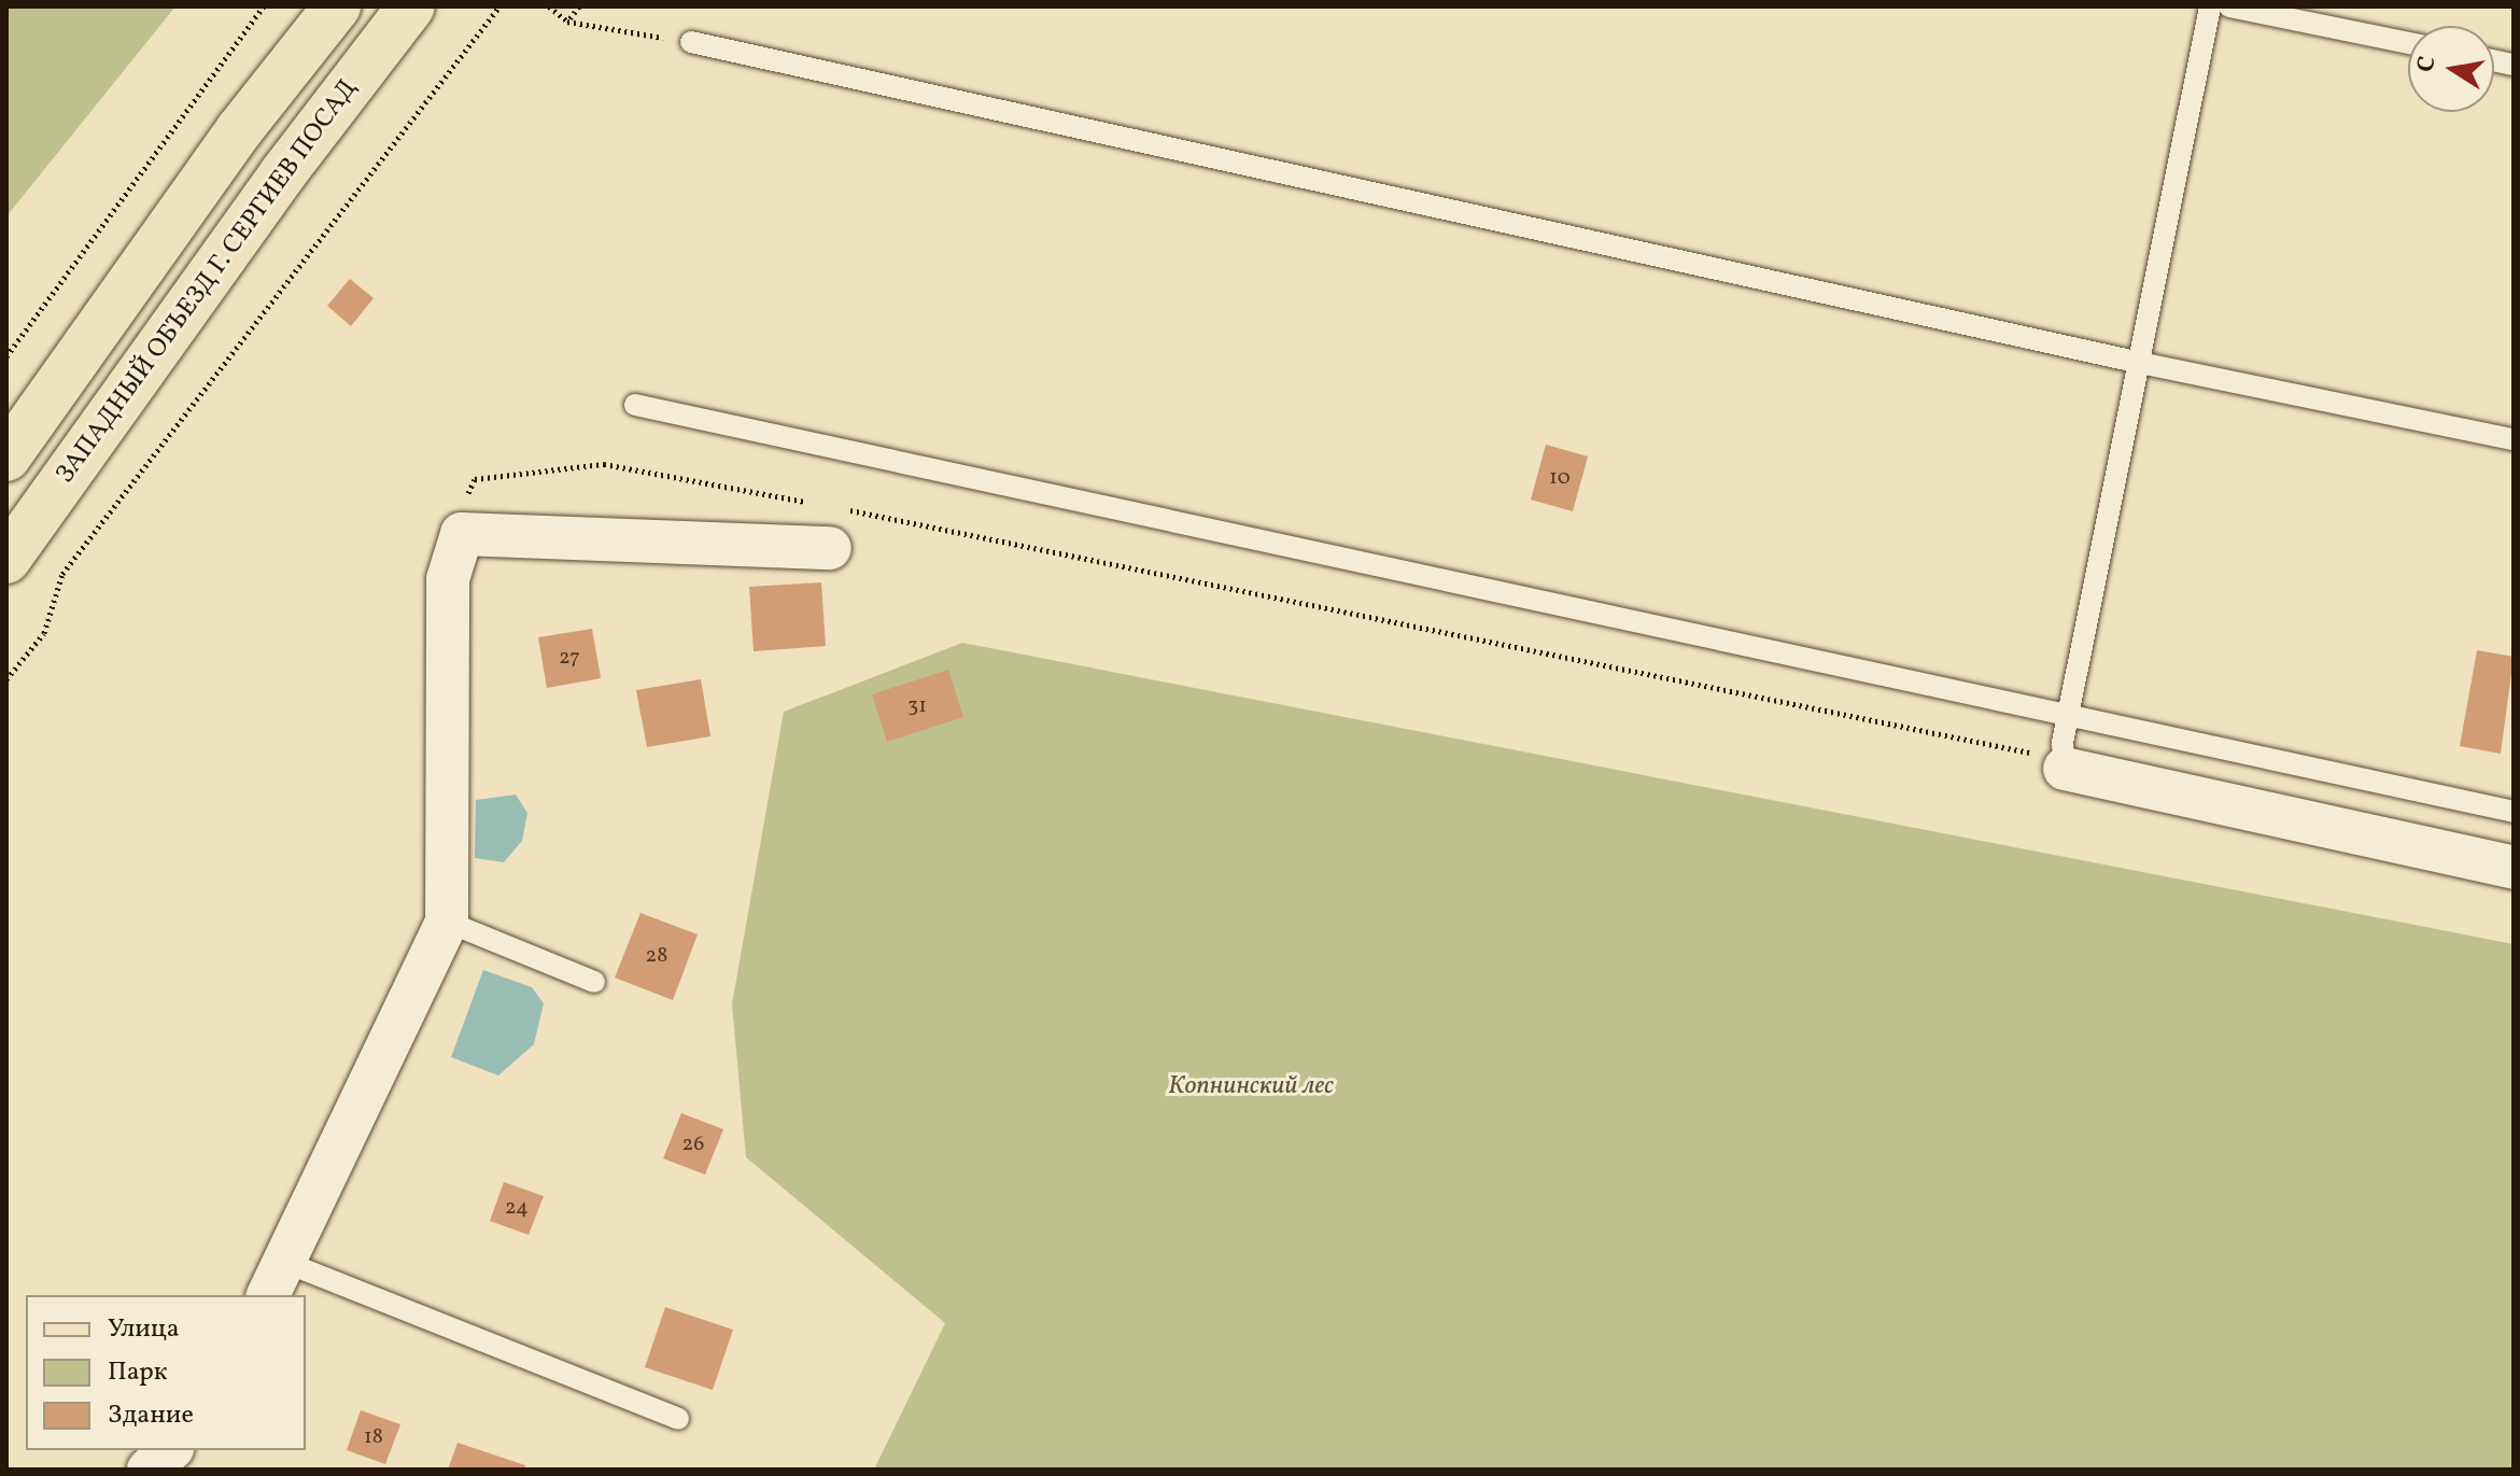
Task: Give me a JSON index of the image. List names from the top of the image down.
{
  "streets": {
    "main road": ["ЗАПАДНЫЙ ОБЪЕЗД Г. СЕРГИЕВ ПОСАД"]
  },
  "parks": ["Копнинский лес"],
  "house_numbers": [
    "10",
    "27",
    "31",
    "28",
    "26",
    "24",
    "18"
  ],
  "legend": ["Улица", "Парк", "Здание"],
  "north": "left"
}
